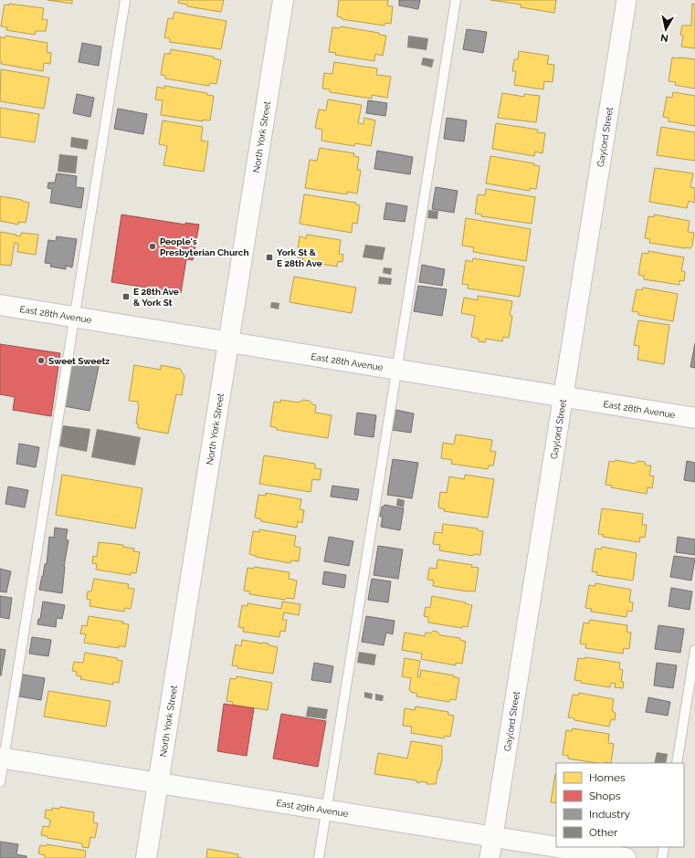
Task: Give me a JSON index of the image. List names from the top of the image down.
{
  "streets": {
    "street": [
      "North York Street",
      "Gaylord Street",
      "East 28th Avenue",
      "East 29th Avenue"
    ]
  },
  "crossings": [
    ["North York Street", "East 28th Avenue"],
    ["North York Street", "East 29th Avenue"],
    ["Gaylord Street", "East 28th Avenue"],
    ["Gaylord Street", "East 29th Avenue"]
  ],
  "places": {
    "other": ["People's Presbyterian Church", "Sweet Sweetz"],
    "transit": ["York St & E 28th Ave", "E 28th Ave & York St"]
  },
  "legend": [
    "Homes",
    "Shops",
    "Industry",
    "Other"
  ],
  "north": "bottom"
}
